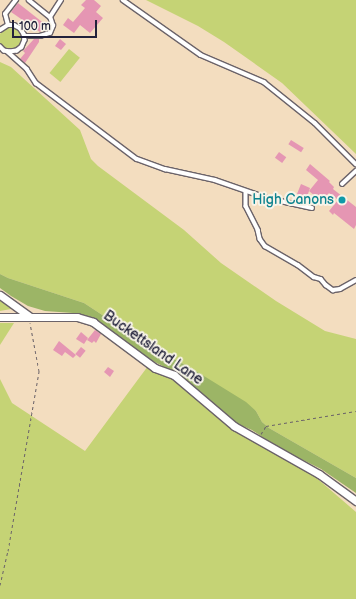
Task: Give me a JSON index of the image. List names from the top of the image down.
{
  "streets": {
    "street": ["Buckettsland Lane"]
  },
  "places": ["High Canons"],
  "scale_bar": "100 m"
}
